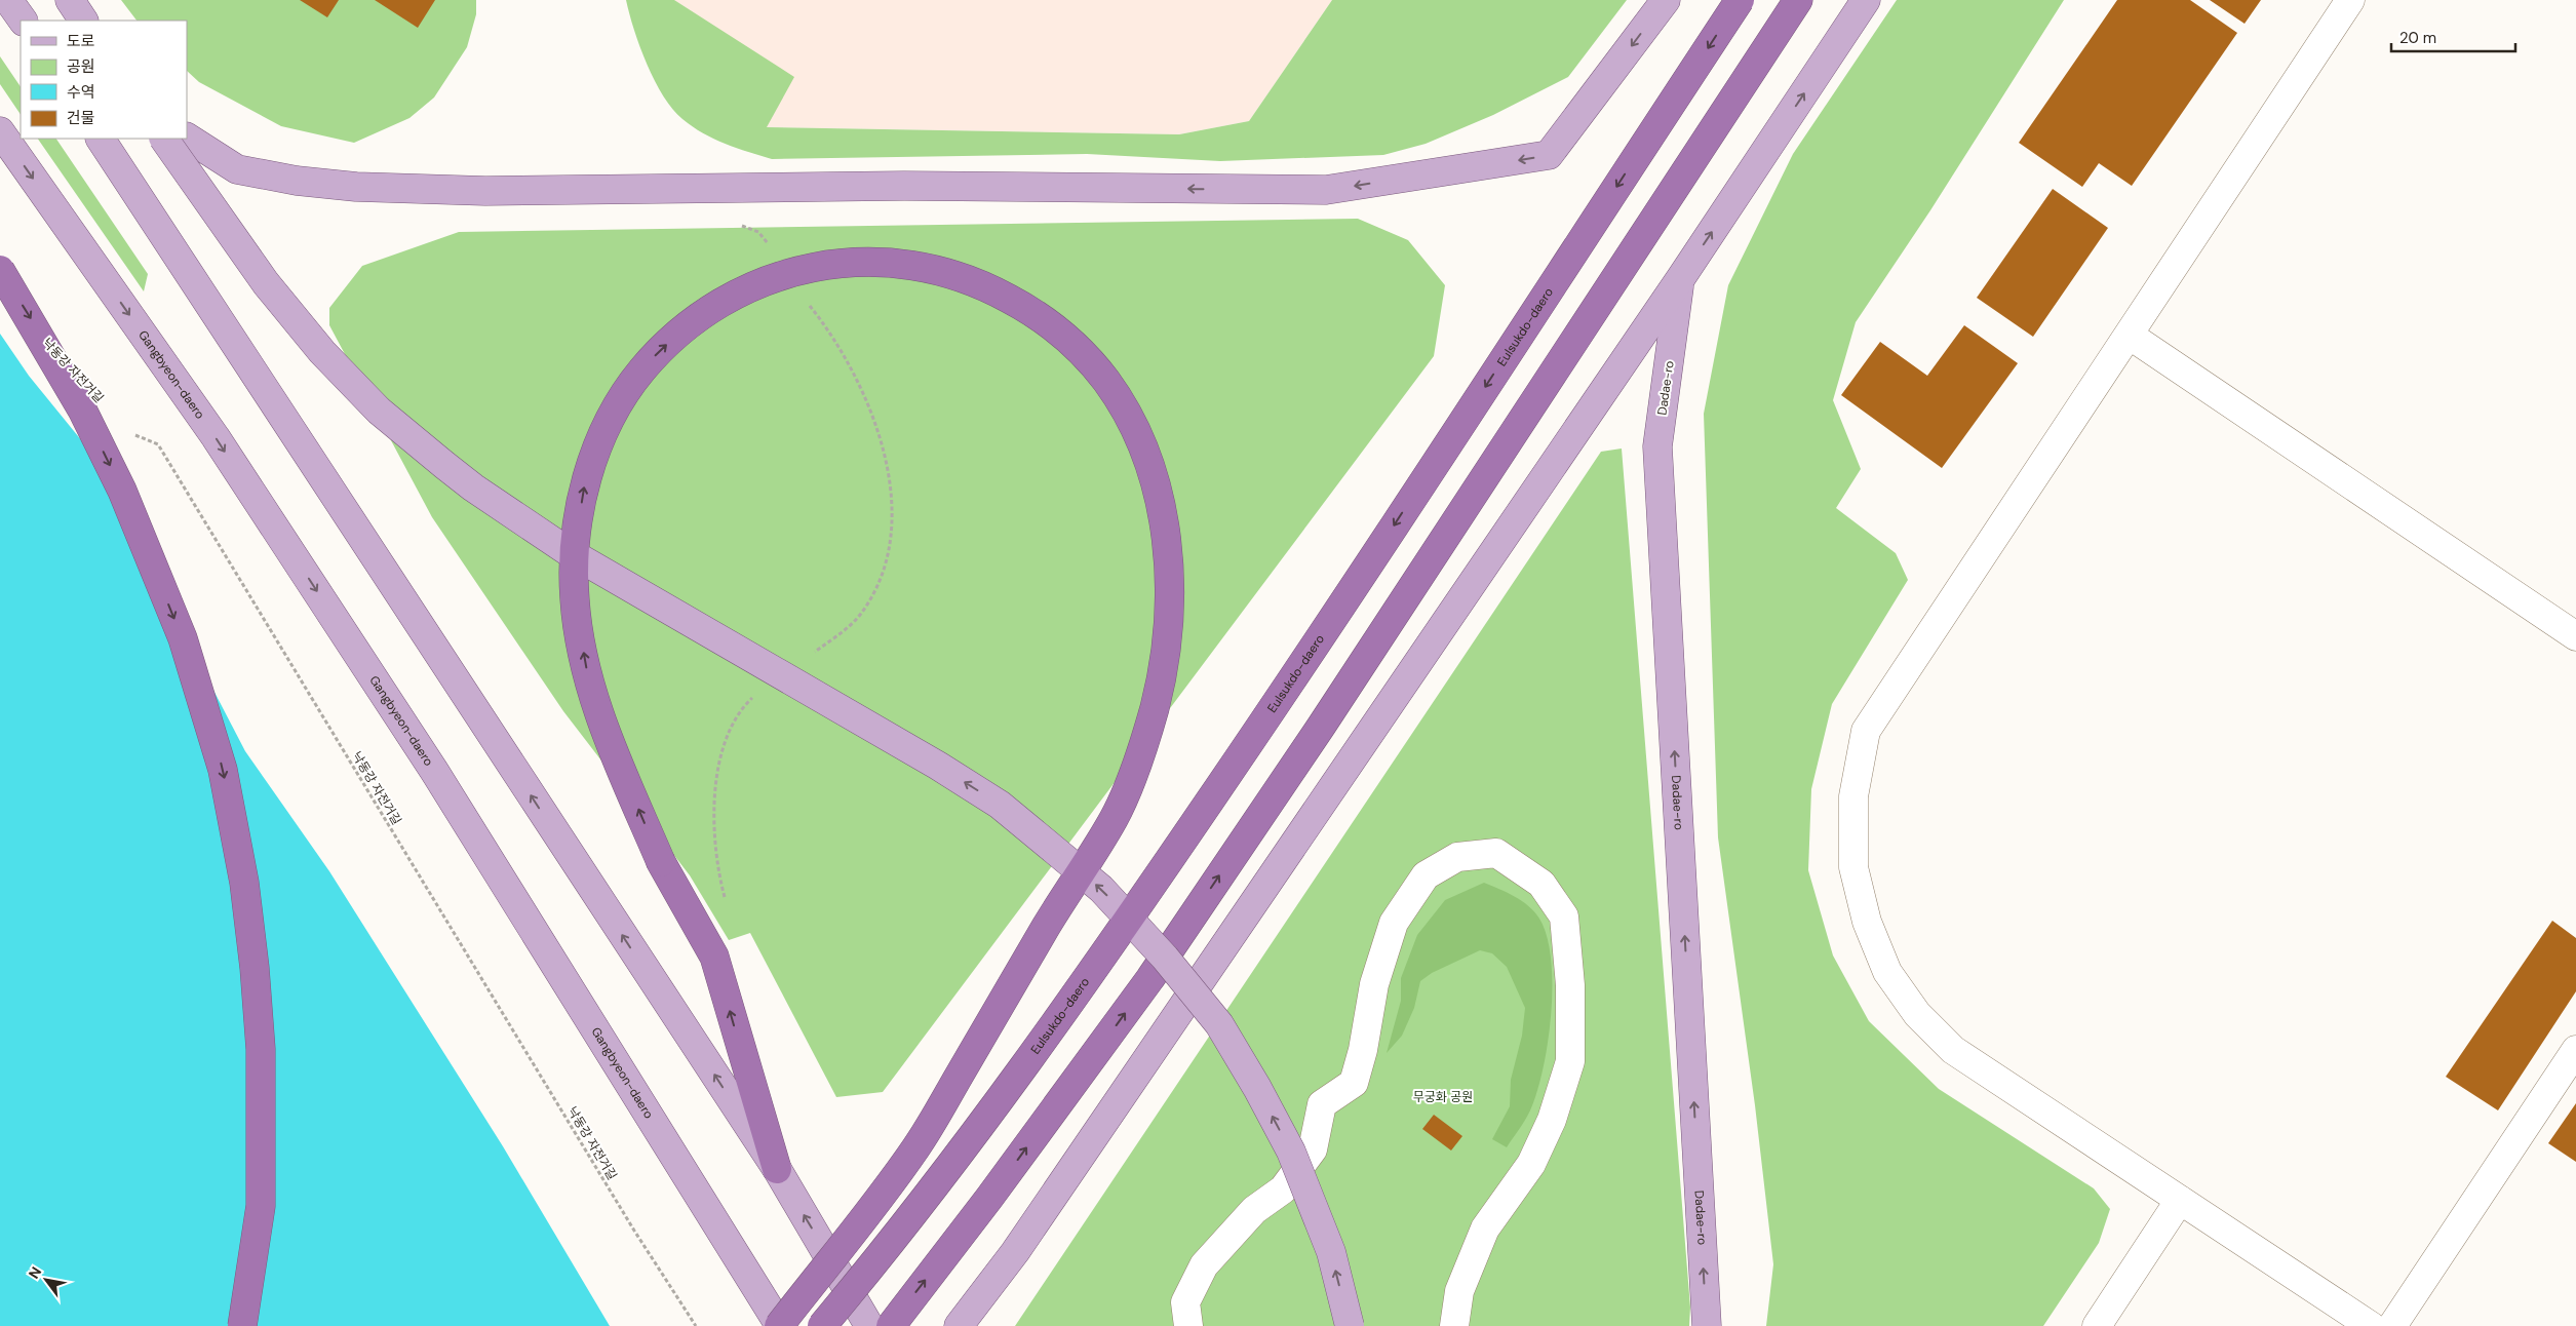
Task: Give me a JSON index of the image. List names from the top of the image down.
{
  "streets": {
    "highway": ["Eulsukdo-daero"],
    "main road": ["Gangbyeon-daero", "Dadae-ro"],
    "path": ["낙동강 자전거길"]
  },
  "one_way": ["Dadae-ro"],
  "parks": ["무궁화 공원"],
  "legend": [
    "도로",
    "공원",
    "수역",
    "건물"
  ],
  "scale_bar": "20 m",
  "north": "top left"
}
